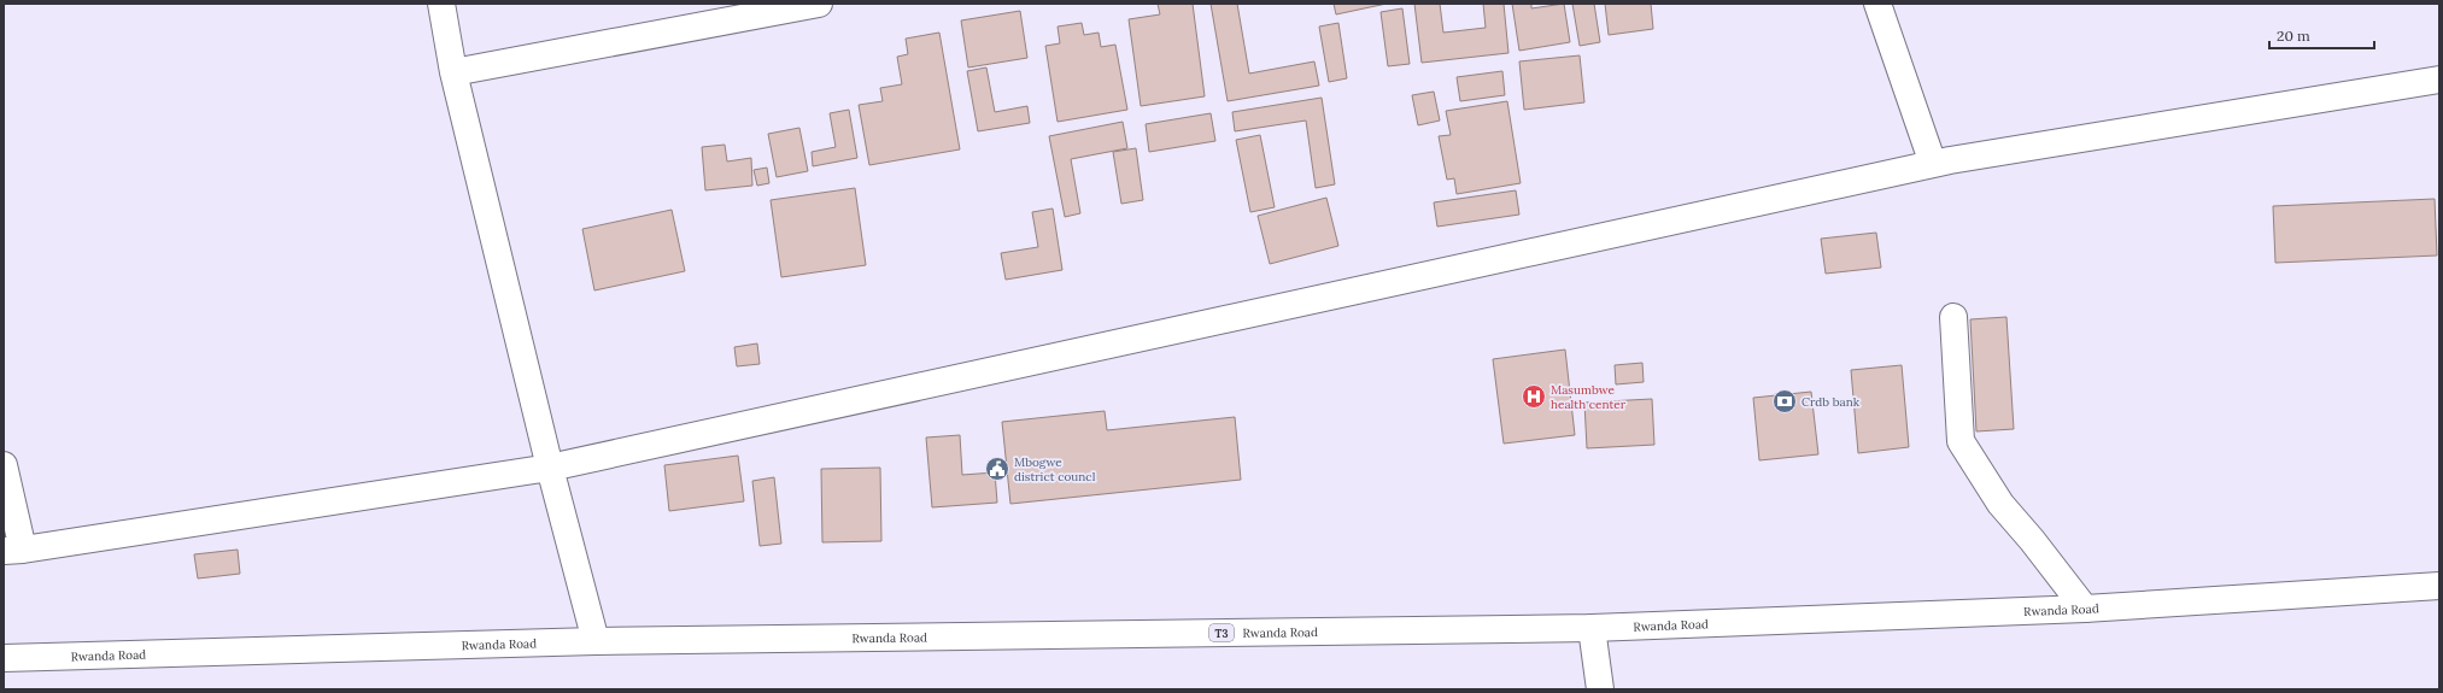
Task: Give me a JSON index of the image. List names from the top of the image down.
{
  "streets": {
    "main road": ["Rwanda Road", "T3"]
  },
  "places": {
    "hospital": ["Masumbwe health center"],
    "bank": ["Crdb bank"],
    "public building": ["Mbogwe district councl"]
  },
  "scale_bar": "20 m"
}
